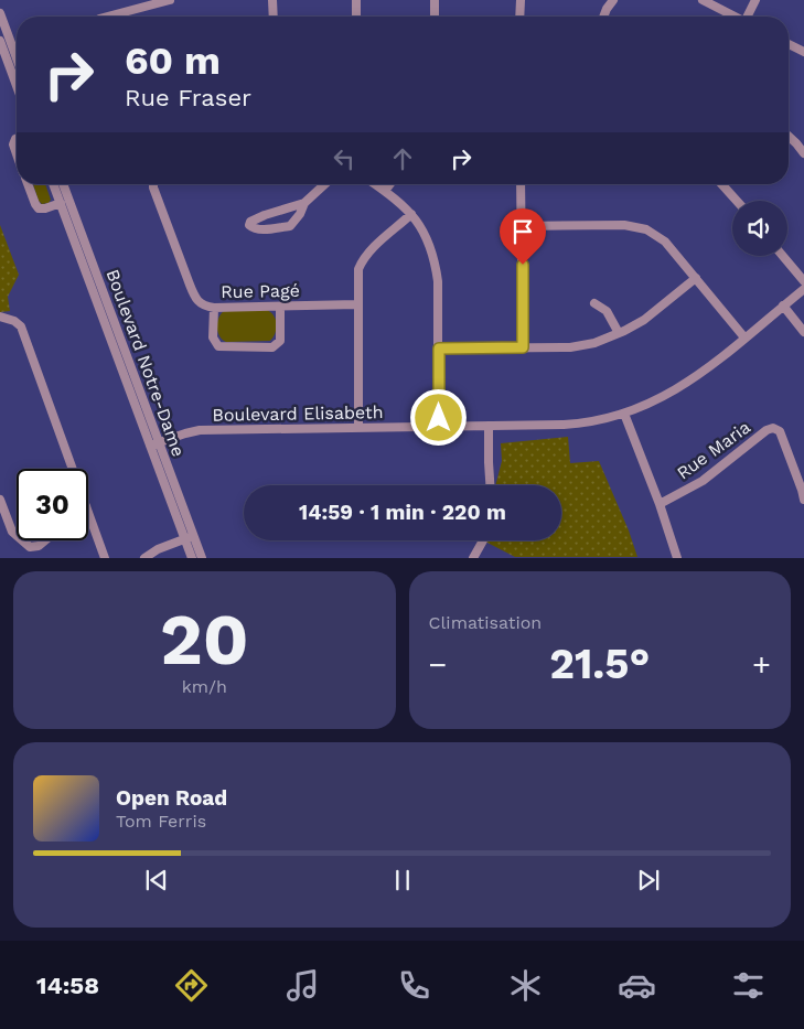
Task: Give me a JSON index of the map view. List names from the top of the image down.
{
  "streets": {
    "street": [
      "Rue Pagé",
      "Boulevard Notre-Dame",
      "Boulevard Elisabeth",
      "Rue Maria"
    ]
  },
  "crossings": [
    ["Boulevard Notre-Dame", "Boulevard Elisabeth"]
  ],
  "page": {
    "turn": ["60 m", "Rue Fraser"],
    "limit": "30",
    "trip": "14:59 · 1 min · 220 m",
    "tile": [
      ["20", "km/h"],
      "Climatisation"
    ],
    "heat": ["−", "21.5°", "+"],
    "song": ["Open Road", "Tom Ferris"],
    "tabs": "14:58"
  }
}
